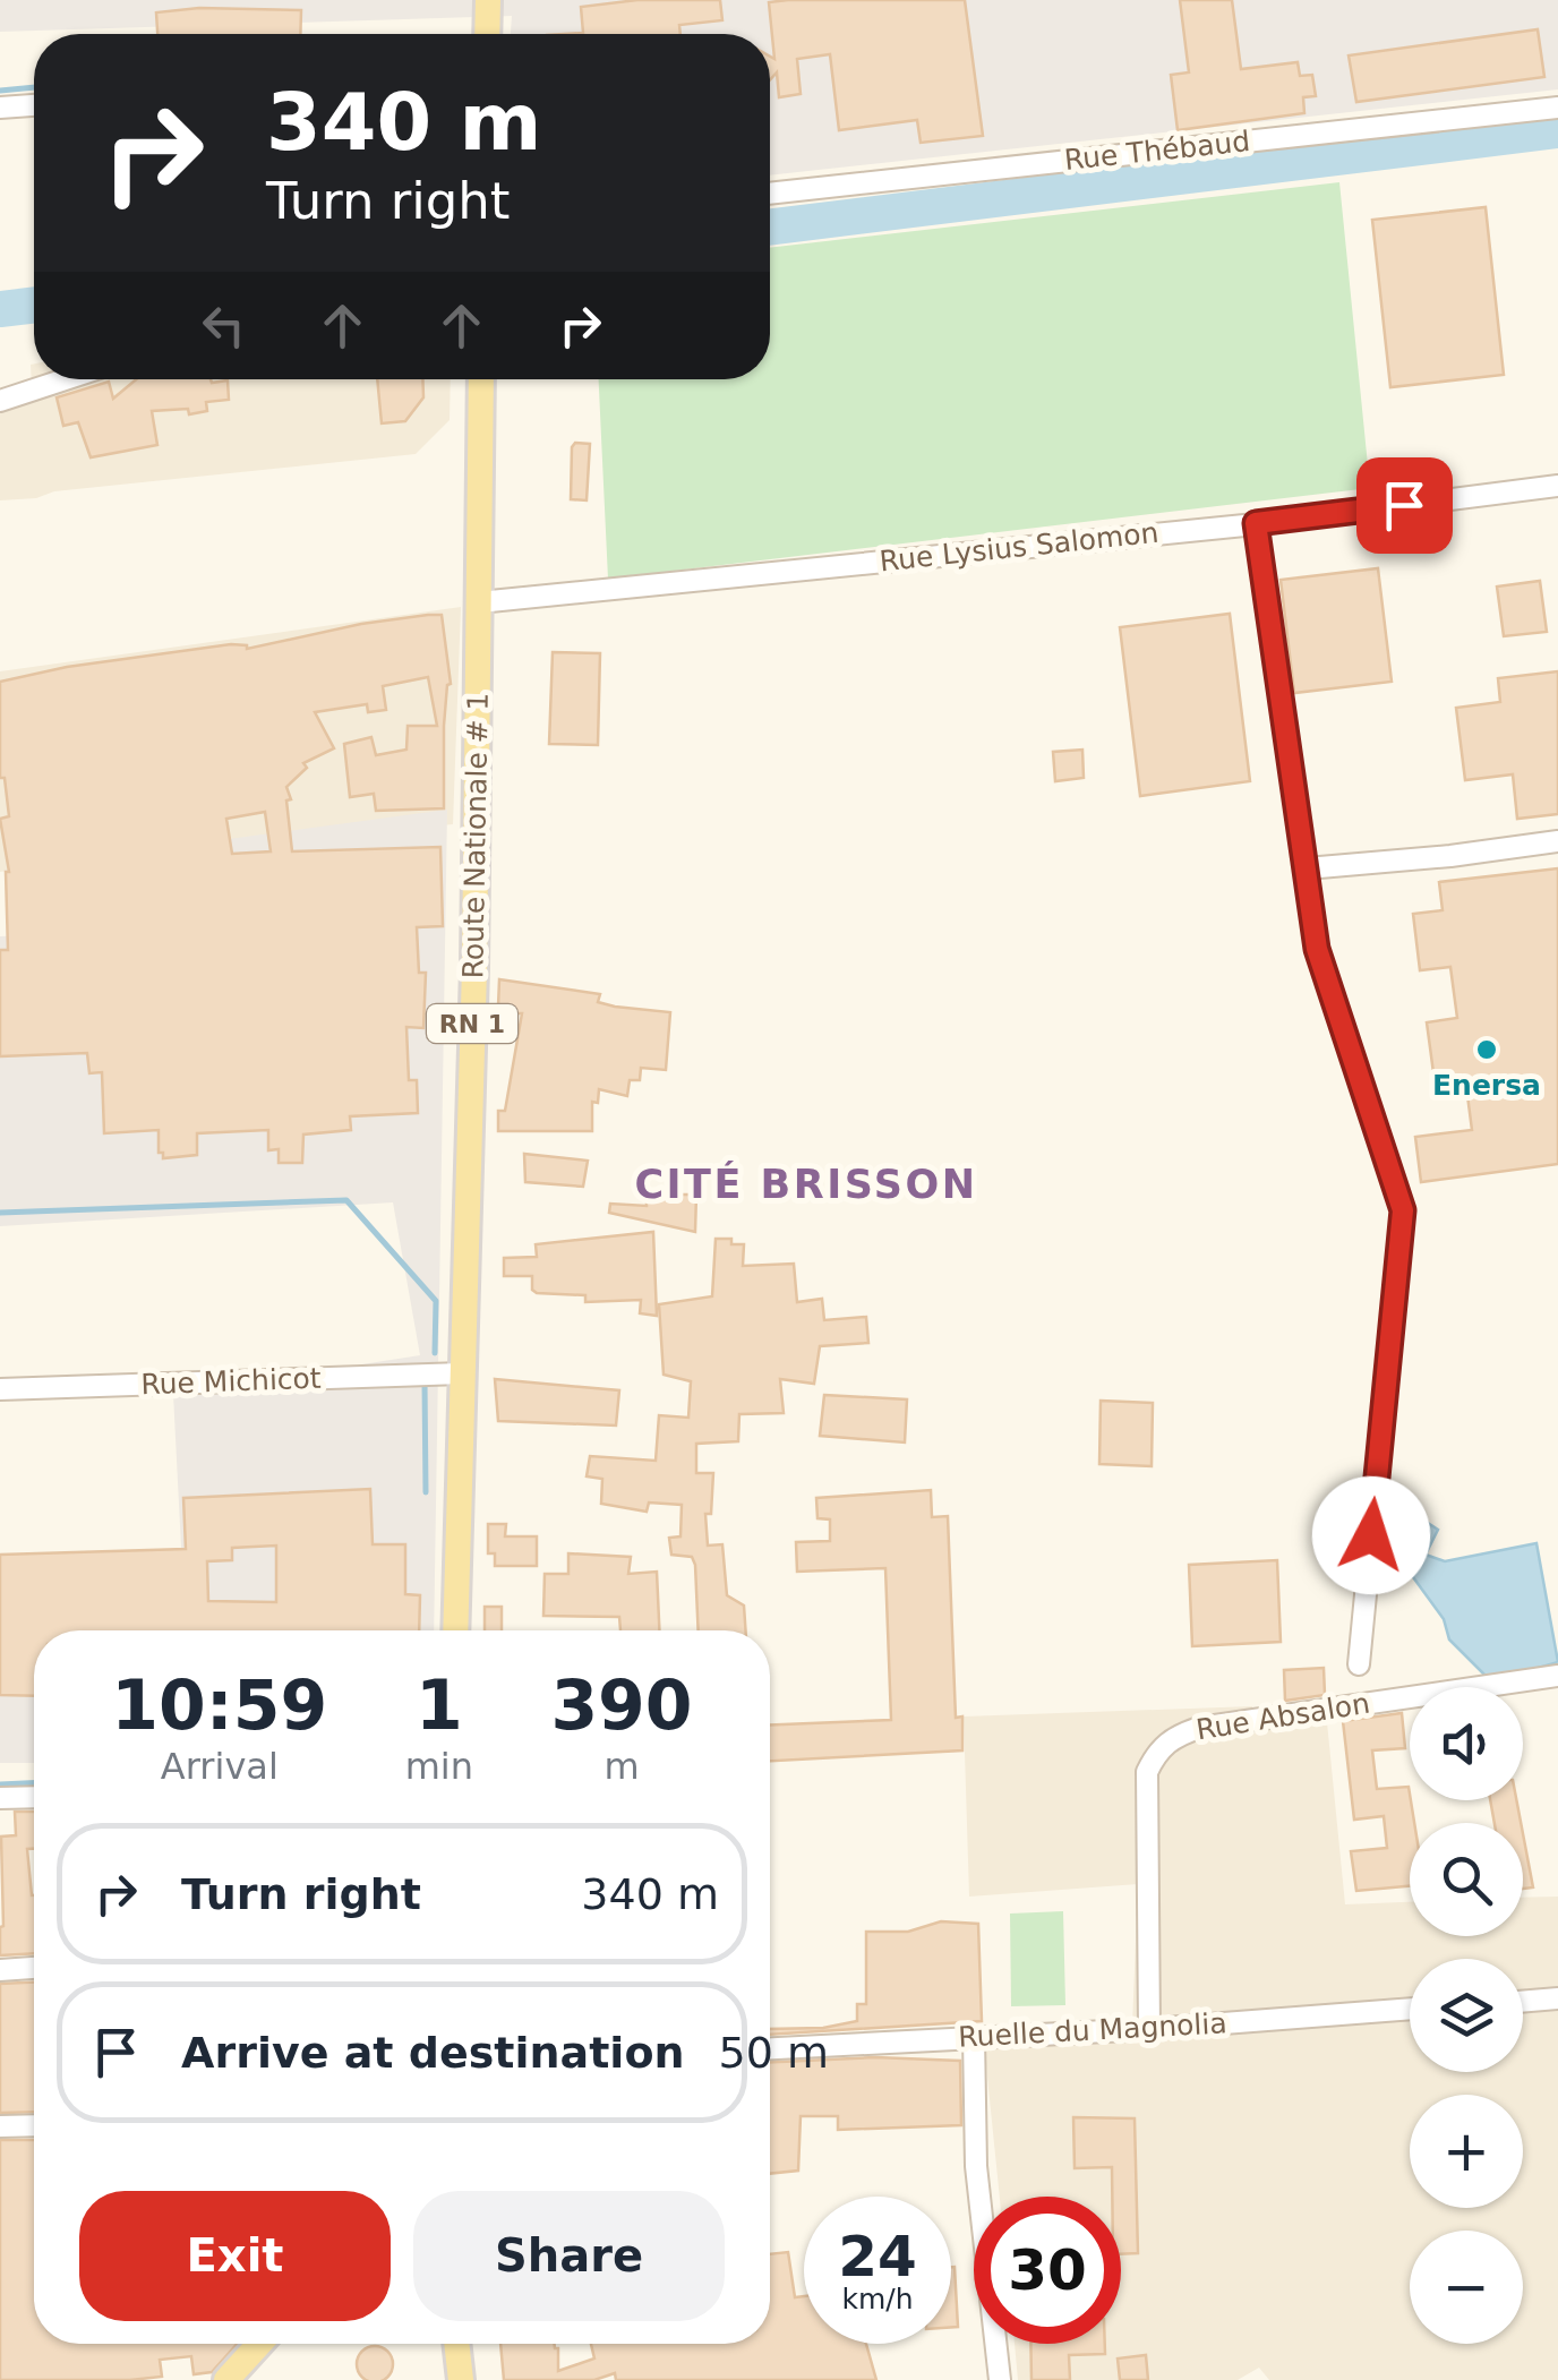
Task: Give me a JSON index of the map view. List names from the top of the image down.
{
  "streets": {
    "main road": ["Route Nationale # 1", "RN 1"],
    "street": [
      "Rue Thébaud",
      "Rue Lysius Salomon",
      "Rue Michicot",
      "Rue Absalon",
      "Ruelle du Magnolia"
    ]
  },
  "crossings": [
    ["Rue Lysius Salomon", "Route Nationale # 1"],
    ["Route Nationale # 1", "Rue Michicot"],
    ["Rue Absalon", "Ruelle du Magnolia"]
  ],
  "districts": ["CITÉ BRISSON"],
  "places": ["Enersa"],
  "page": {
    "turn": ["340 m", "Turn right"],
    "eta": [
      "10:59",
      "Arrival",
      "1",
      "min",
      "390",
      "m"
    ],
    "map_buttons": ["+", "−"],
    "list": [
      {
        "name": "Turn right",
        "value": "340 m"
      },
      {
        "name": "Arrive at destination",
        "value": "50 m"
      }
    ],
    "buttons": ["Exit", "Share"],
    "speed": "24 km/h",
    "limit": "30"
  }
}
